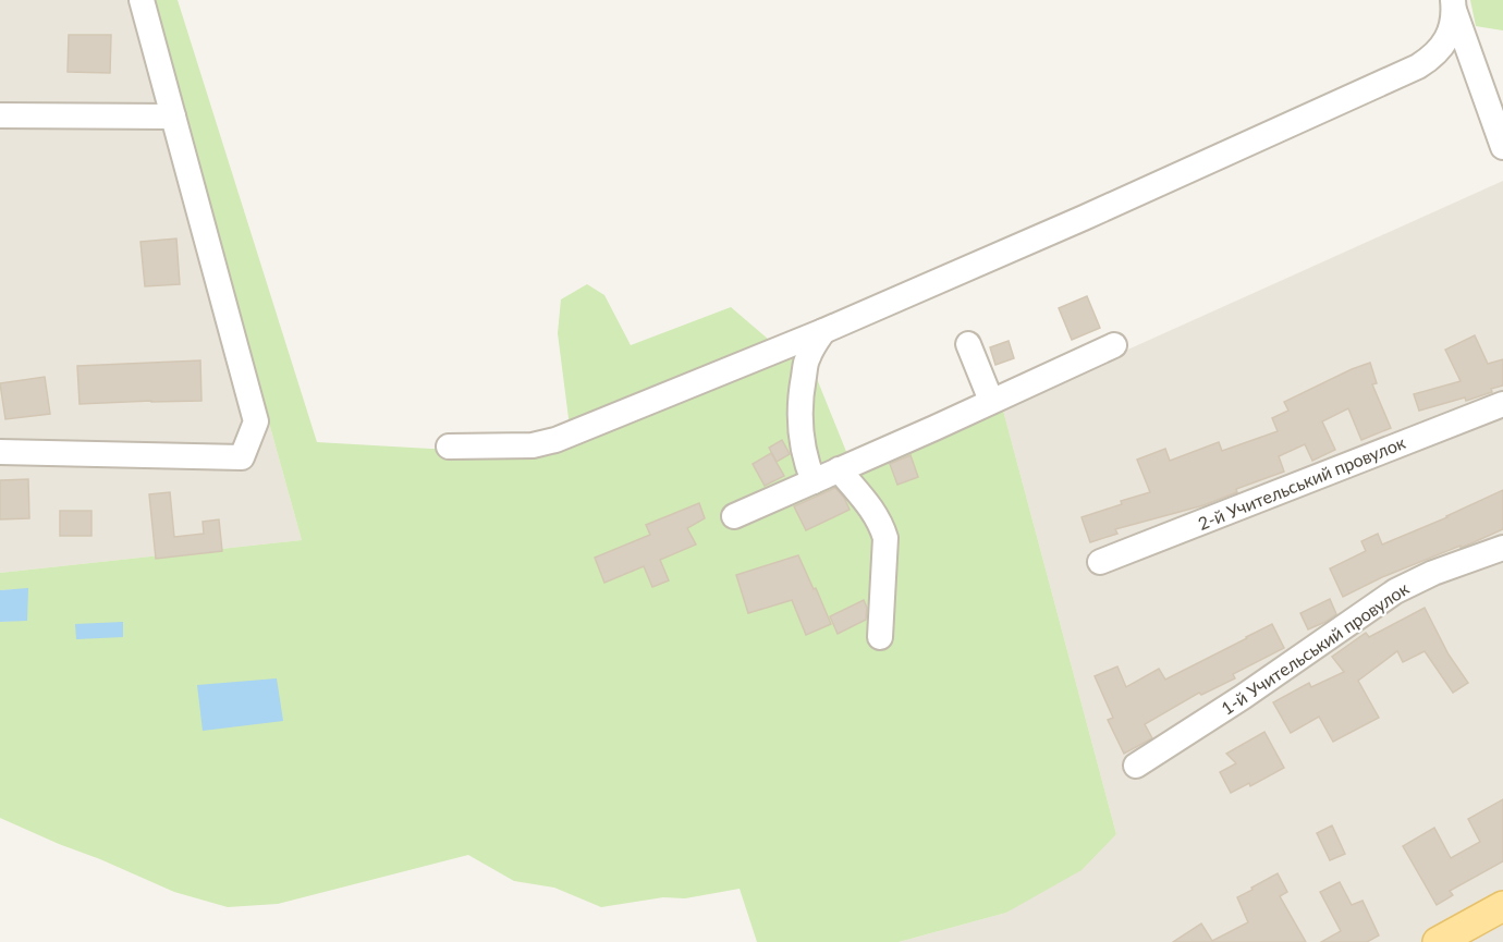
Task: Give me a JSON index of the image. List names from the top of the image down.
{
  "streets": {
    "street": ["2-й Учительський провулок", "1-й Учительський провулок"]
  }
}
